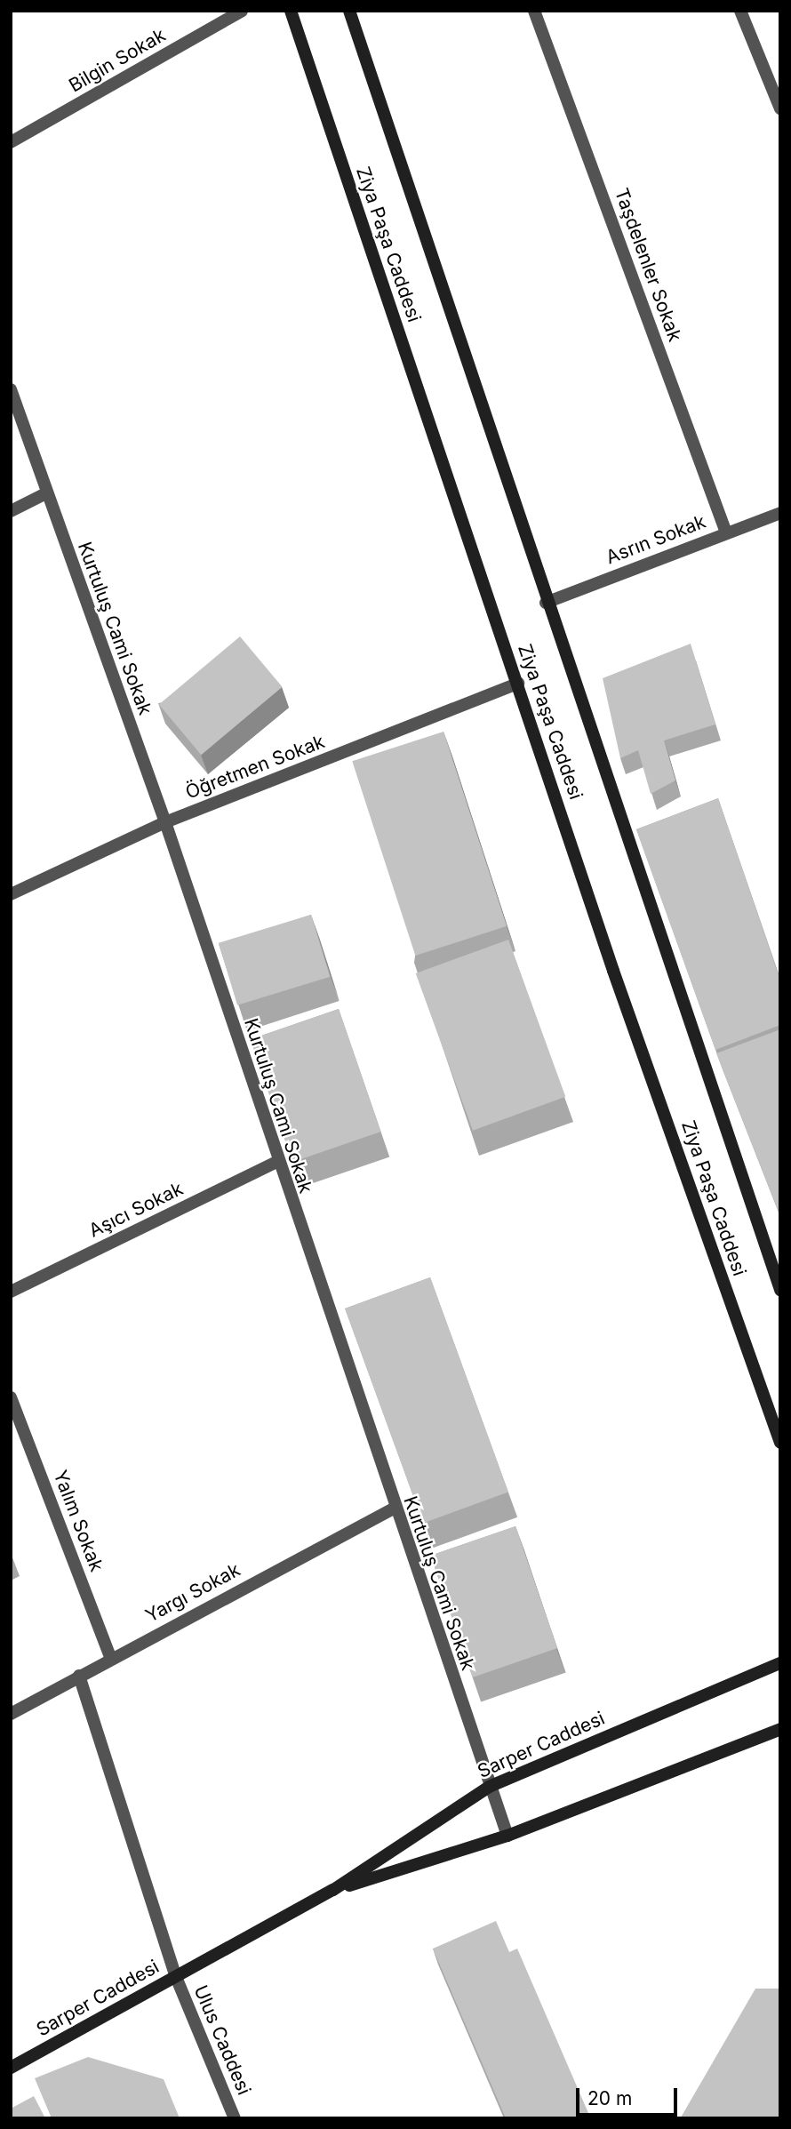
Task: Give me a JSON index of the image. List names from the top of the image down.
{
  "streets": {
    "main road": ["Ziya Paşa Caddesi", "Sarper Caddesi"],
    "street": [
      "Bilgin Sokak",
      "Taşdelenler Sokak",
      "Asrın Sokak",
      "Kurtuluş Cami Sokak",
      "Öğretmen Sokak",
      "Aşıcı Sokak",
      "Yalım Sokak",
      "Yargı Sokak",
      "Ulus Caddesi"
    ]
  },
  "crossings": [
    ["Ziya Paşa Caddesi", "Asrın Sokak"],
    ["Ziya Paşa Caddesi", "Öğretmen Sokak"],
    ["Taşdelenler Sokak", "Asrın Sokak"],
    ["Kurtuluş Cami Sokak", "Öğretmen Sokak"],
    ["Kurtuluş Cami Sokak", "Aşıcı Sokak"],
    ["Kurtuluş Cami Sokak", "Yargı Sokak"],
    ["Kurtuluş Cami Sokak", "Sarper Caddesi"],
    ["Yalım Sokak", "Yargı Sokak"],
    ["Yargı Sokak", "Ulus Caddesi"],
    ["Sarper Caddesi", "Ulus Caddesi"]
  ],
  "scale_bar": "20 m"
}
